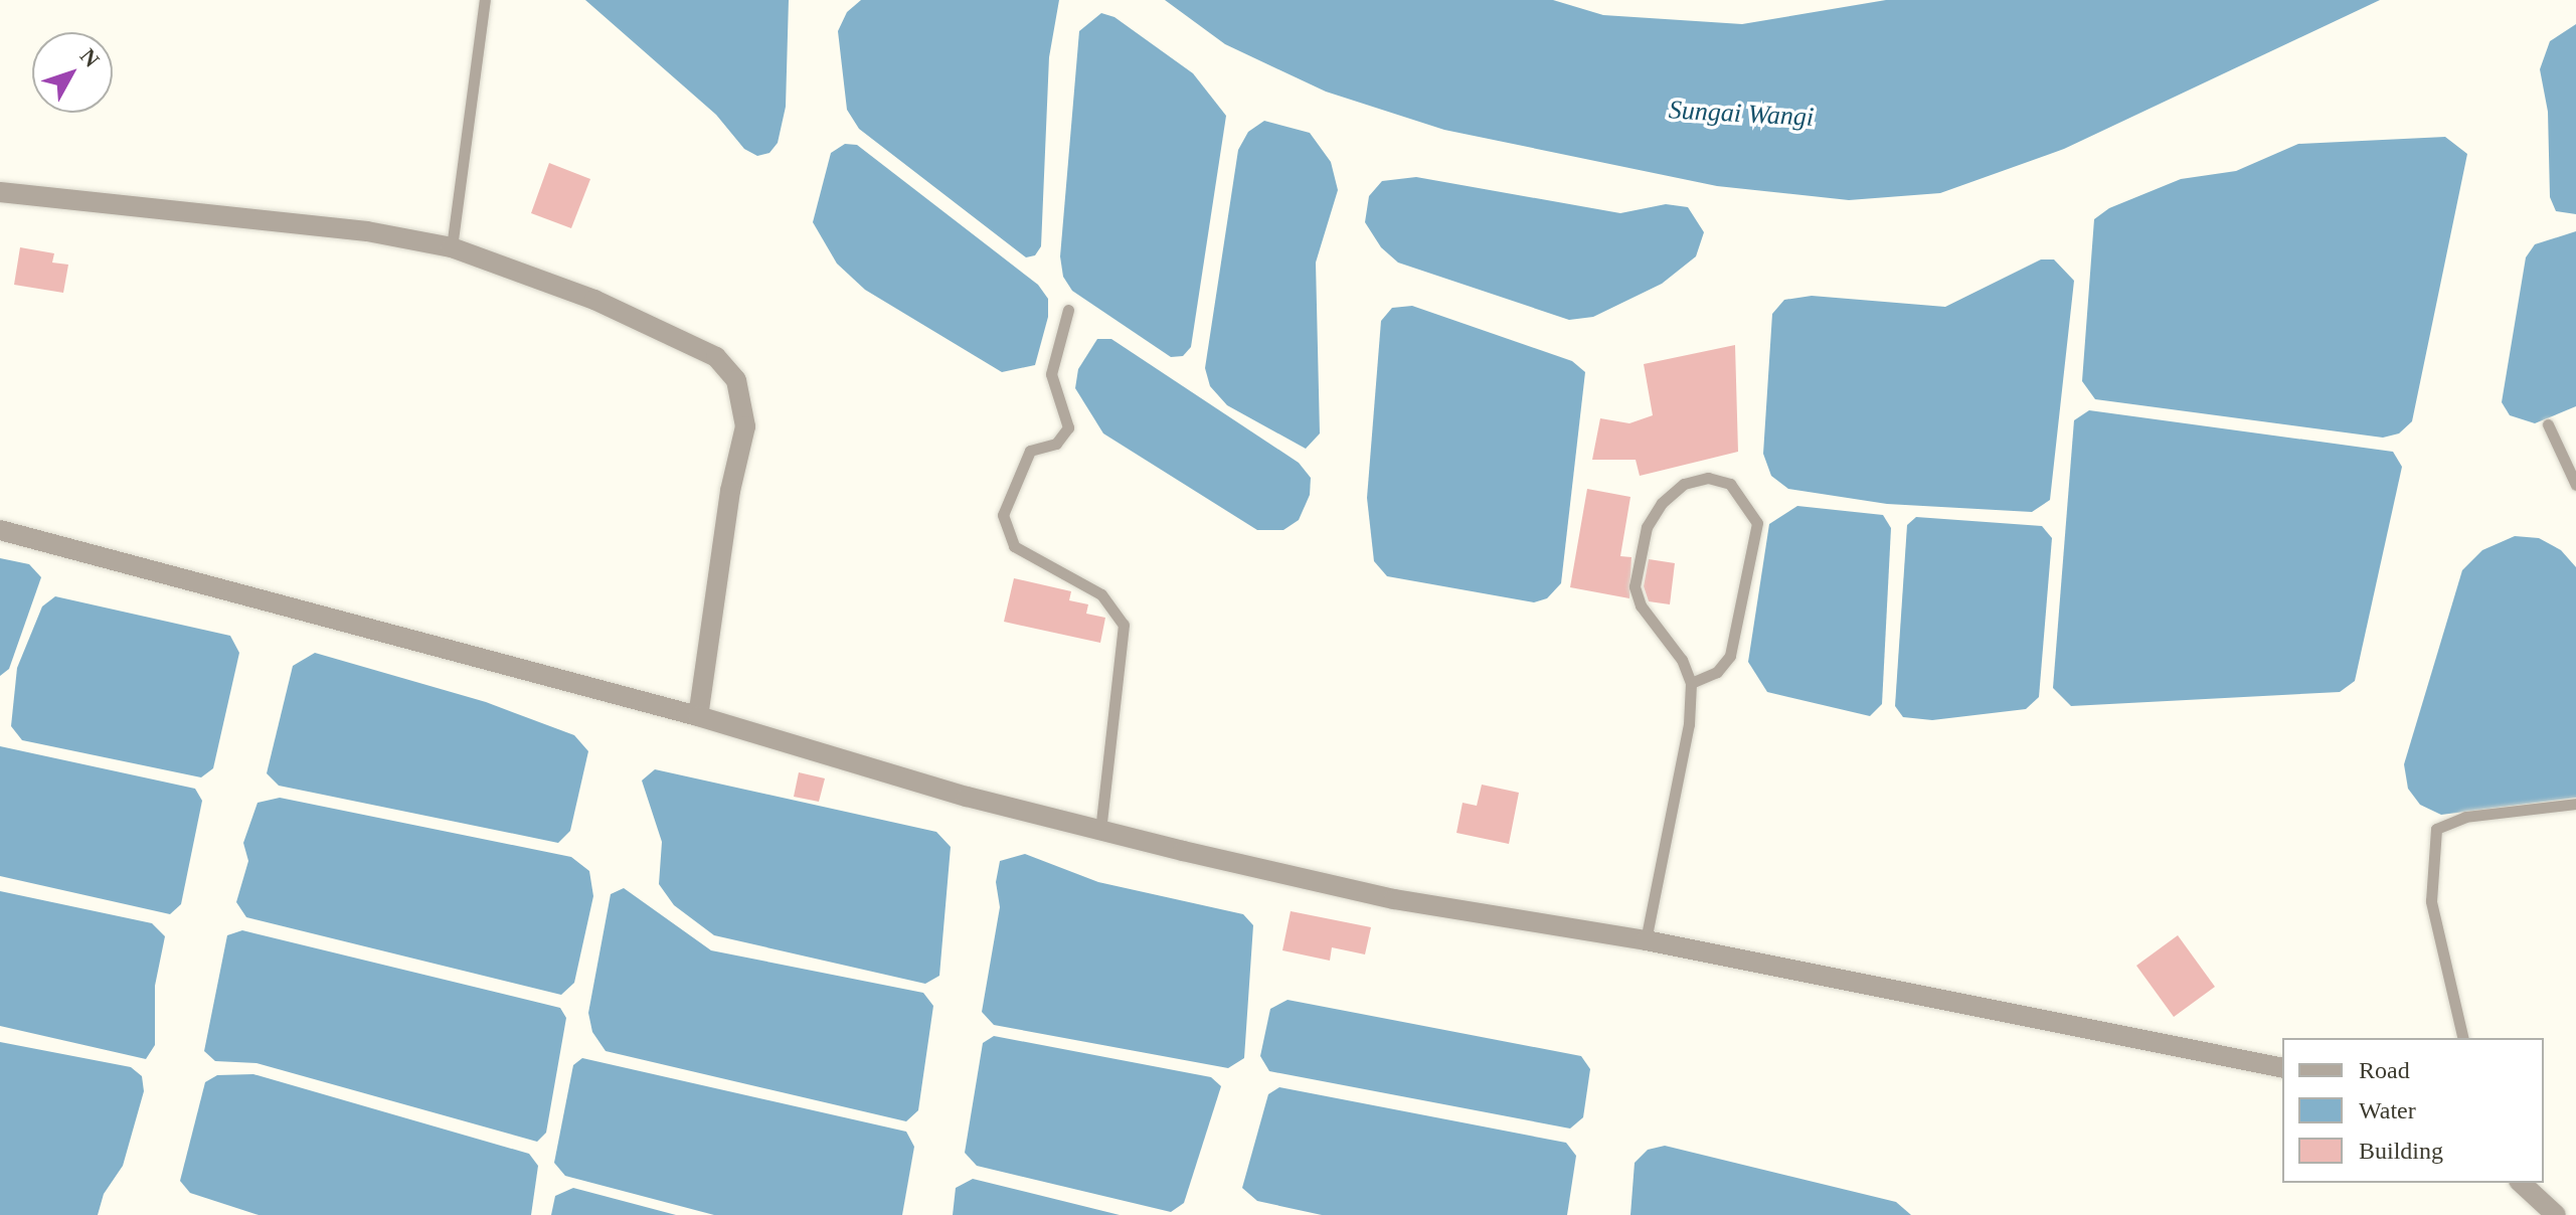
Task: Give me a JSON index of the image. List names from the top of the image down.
{
  "water": ["Sungai Wangi"],
  "legend": ["Road", "Water", "Building"],
  "north": "top right"
}
